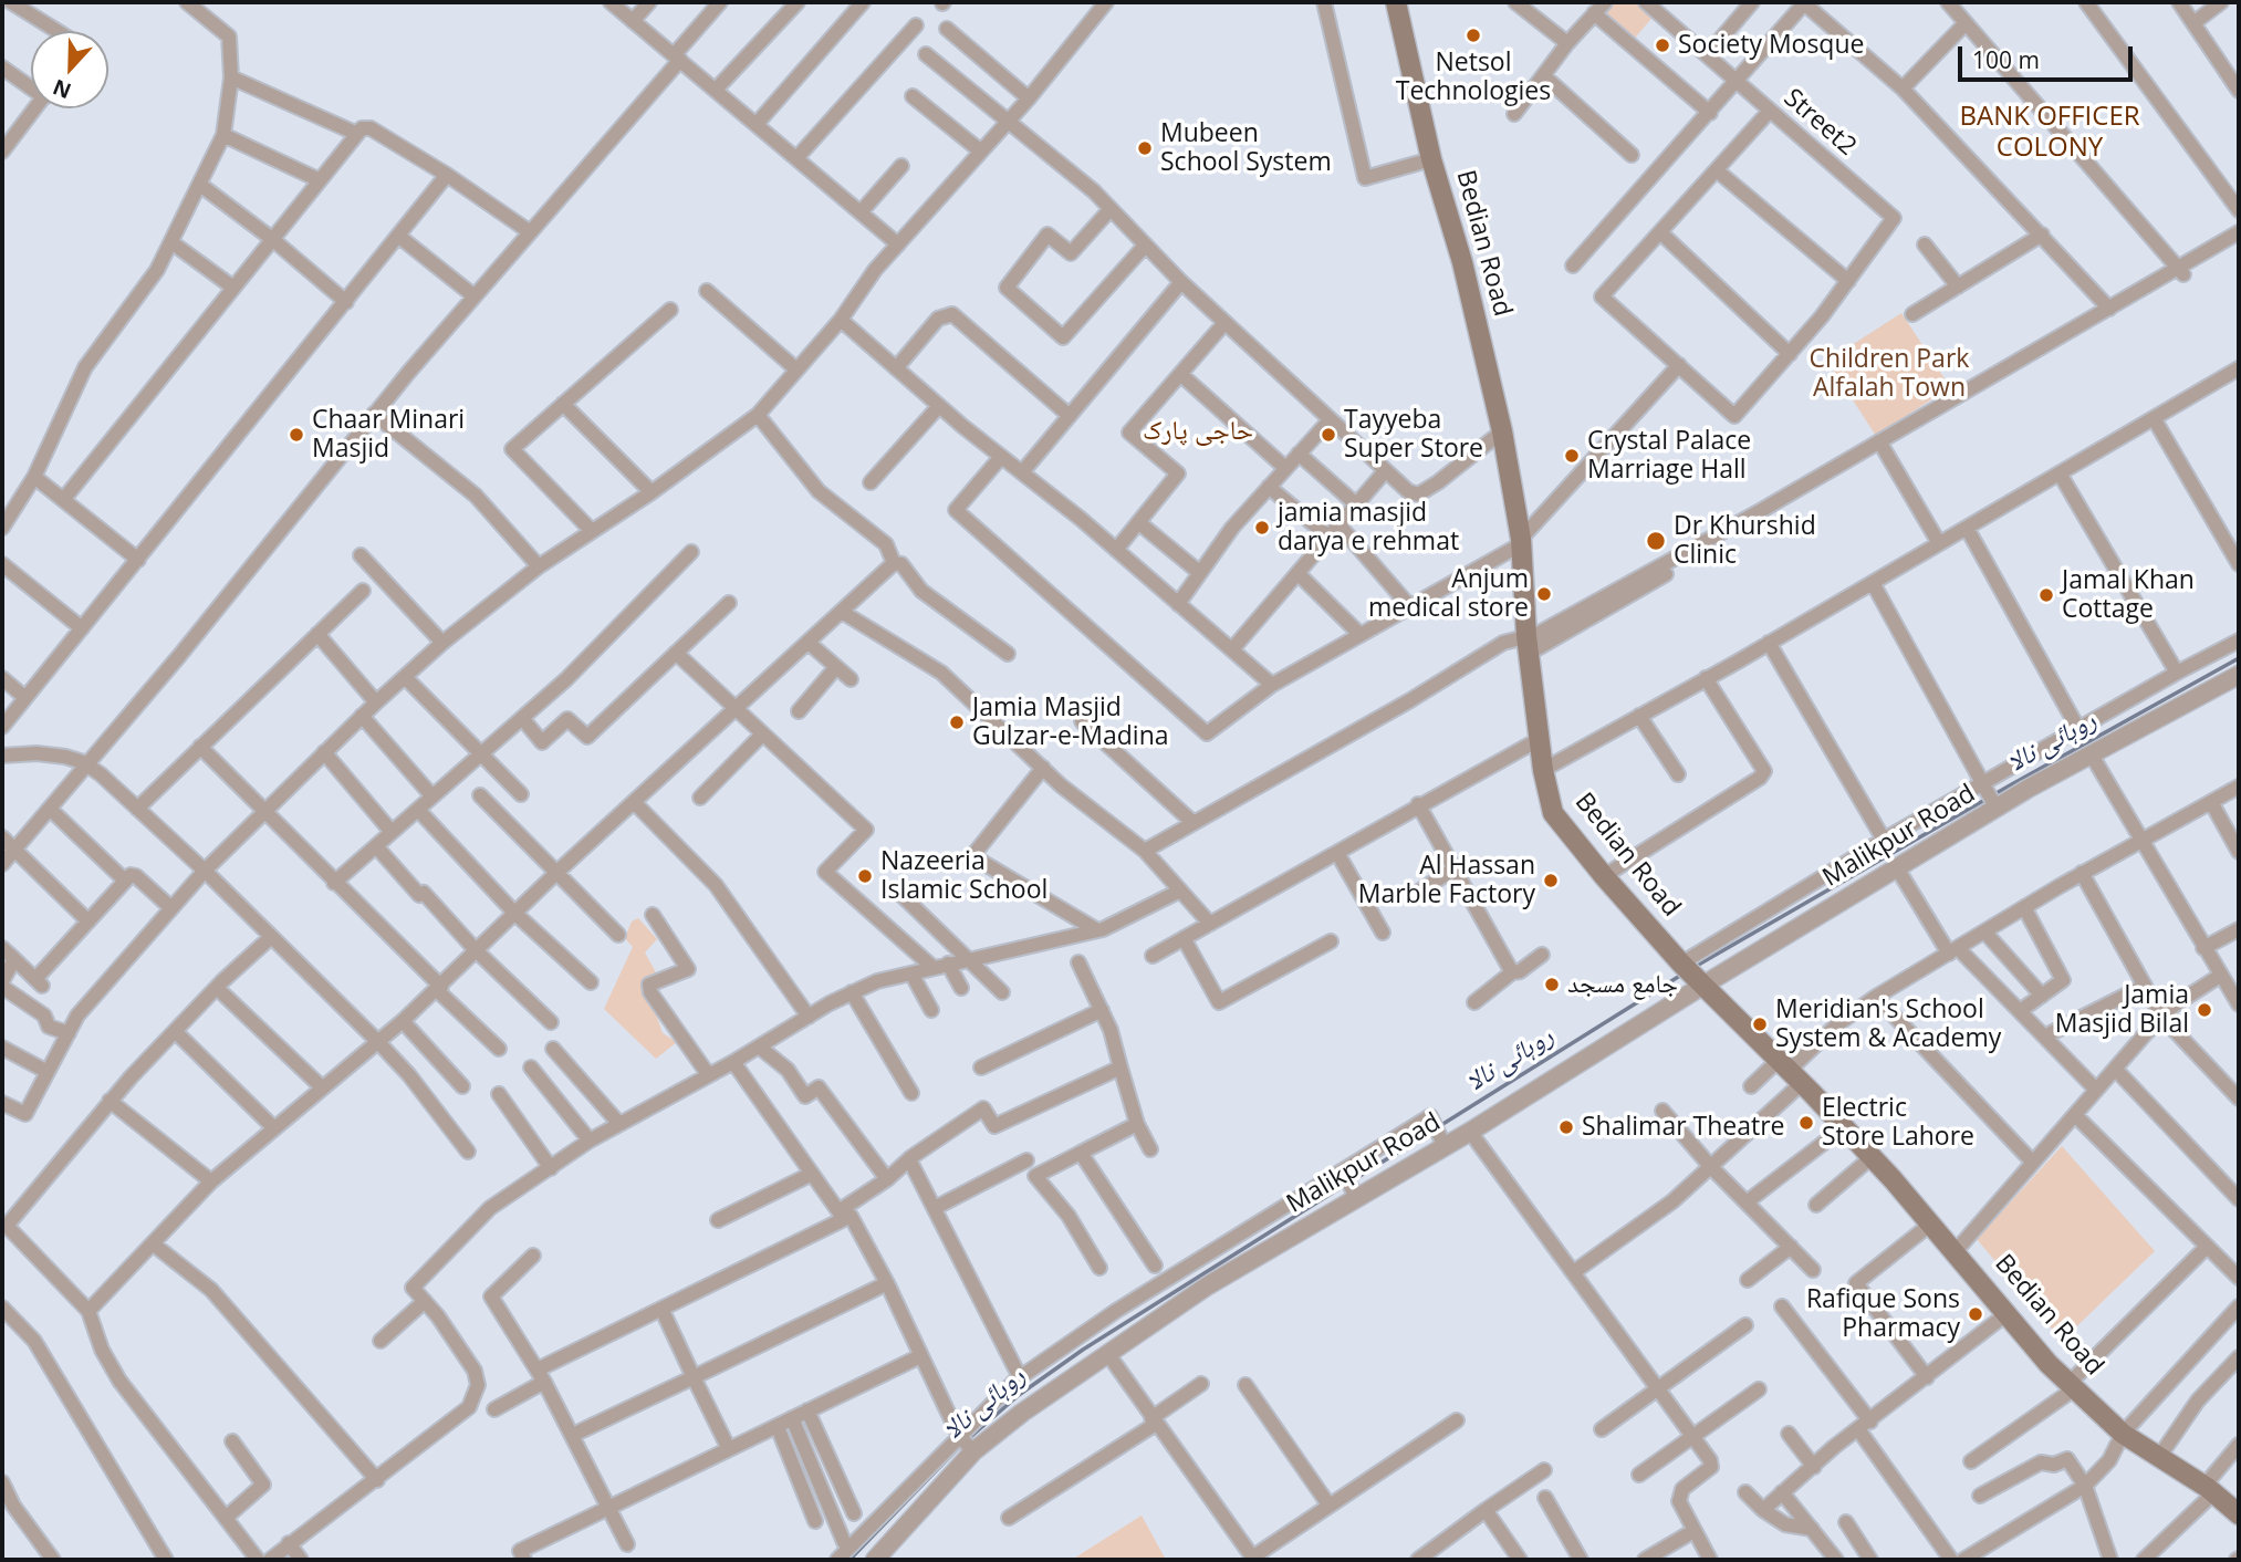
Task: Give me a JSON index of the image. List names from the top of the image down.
{
  "streets": {
    "main road": ["Bedian Road"],
    "street": ["Street2", "Malikpur Road"]
  },
  "crossings": [
    ["Bedian Road", "Malikpur Road"]
  ],
  "districts": ["BANK OFFICER COLONY", "حاجی پارک"],
  "water": ["روہائی نالا"],
  "parks": ["Children Park Alfalah Town"],
  "places": [
    "Netsol Technologies",
    "Society Mosque",
    "Mubeen School System",
    "Chaar Minari Masjid",
    "Tayyeba Super Store",
    "Crystal Palace Marriage Hall",
    "jamia masjid darya e rehmat",
    "Dr Khurshid Clinic",
    "Anjum medical store",
    "Jamal Khan Cottage",
    "Jamia Masjid Gulzar-e-Madina",
    "Nazeeria Islamic School",
    "Al Hassan Marble Factory",
    "جامع مسجد",
    "Jamia Masjid Bilal",
    "Meridian's School System & Academy",
    "Electric Store Lahore",
    "Shalimar Theatre",
    "Rafique Sons Pharmacy"
  ],
  "scale_bar": "100 m",
  "north": "bottom"
}
